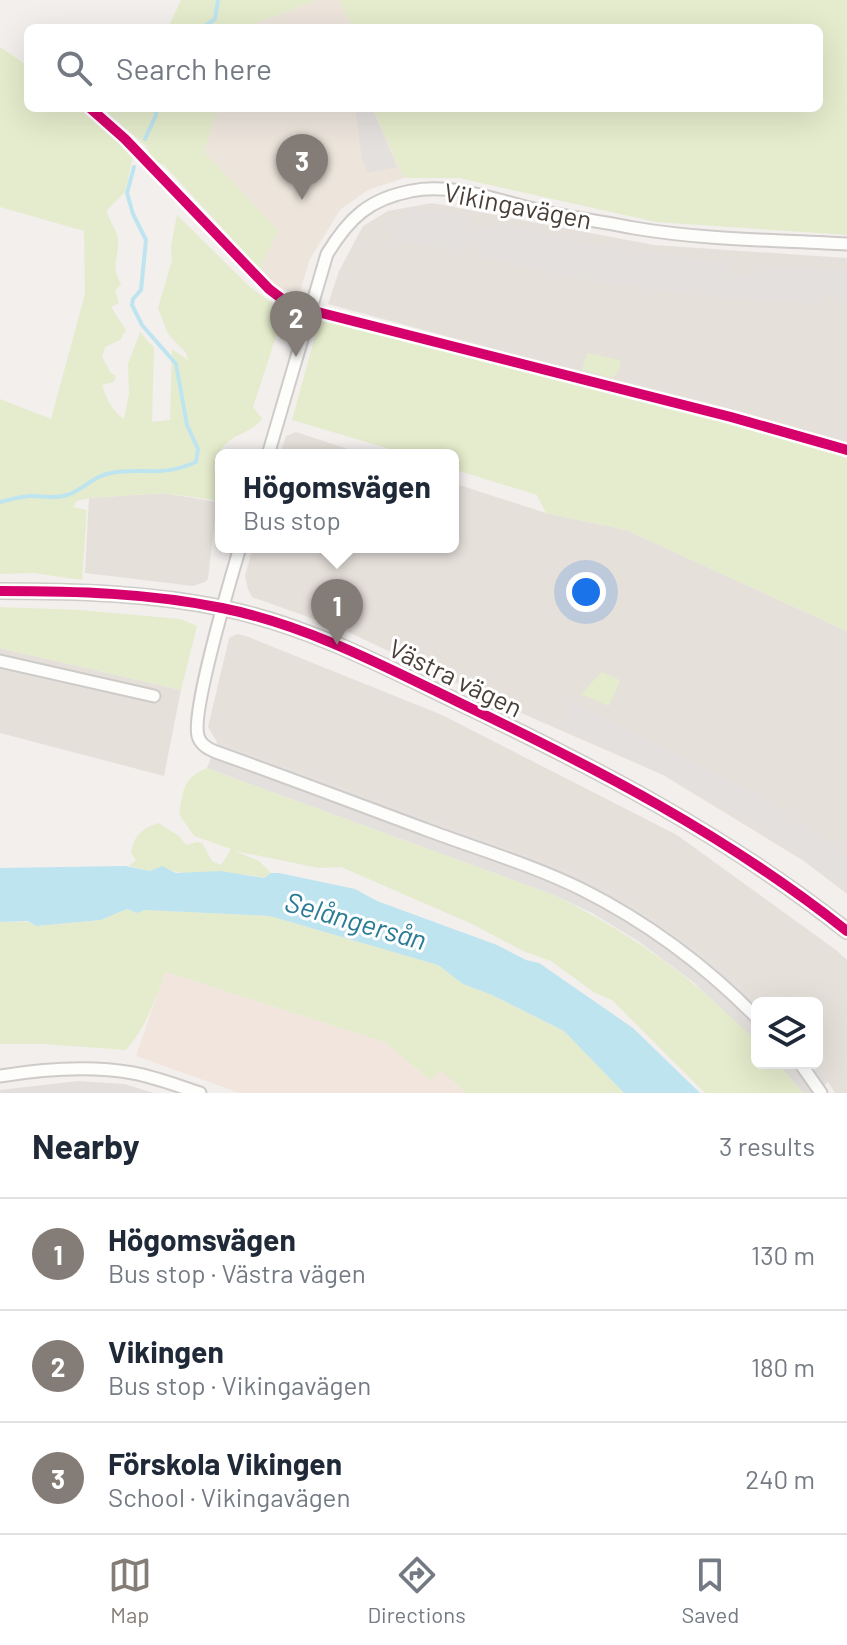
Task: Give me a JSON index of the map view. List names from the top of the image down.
{
  "streets": {
    "street": ["Vikingavägen", "Västra vägen"]
  },
  "water": ["Selångersån"],
  "page": {
    "search": "Search here",
    "pins": ["3", "2", "1"],
    "popup": ["Högomsvägen", "Bus stop"],
    "heading": ["Nearby", "3 results"],
    "list": [
      {
        "mark": "1",
        "name": "Högomsvägen",
        "note": "Bus stop · Västra vägen",
        "value": "130 m"
      },
      {
        "mark": "2",
        "name": "Vikingen",
        "note": "Bus stop · Vikingavägen",
        "value": "180 m"
      },
      {
        "mark": "3",
        "name": "Förskola Vikingen",
        "note": "School · Vikingavägen",
        "value": "240 m"
      }
    ],
    "nav": ["Map", "Directions", "Saved"]
  }
}
